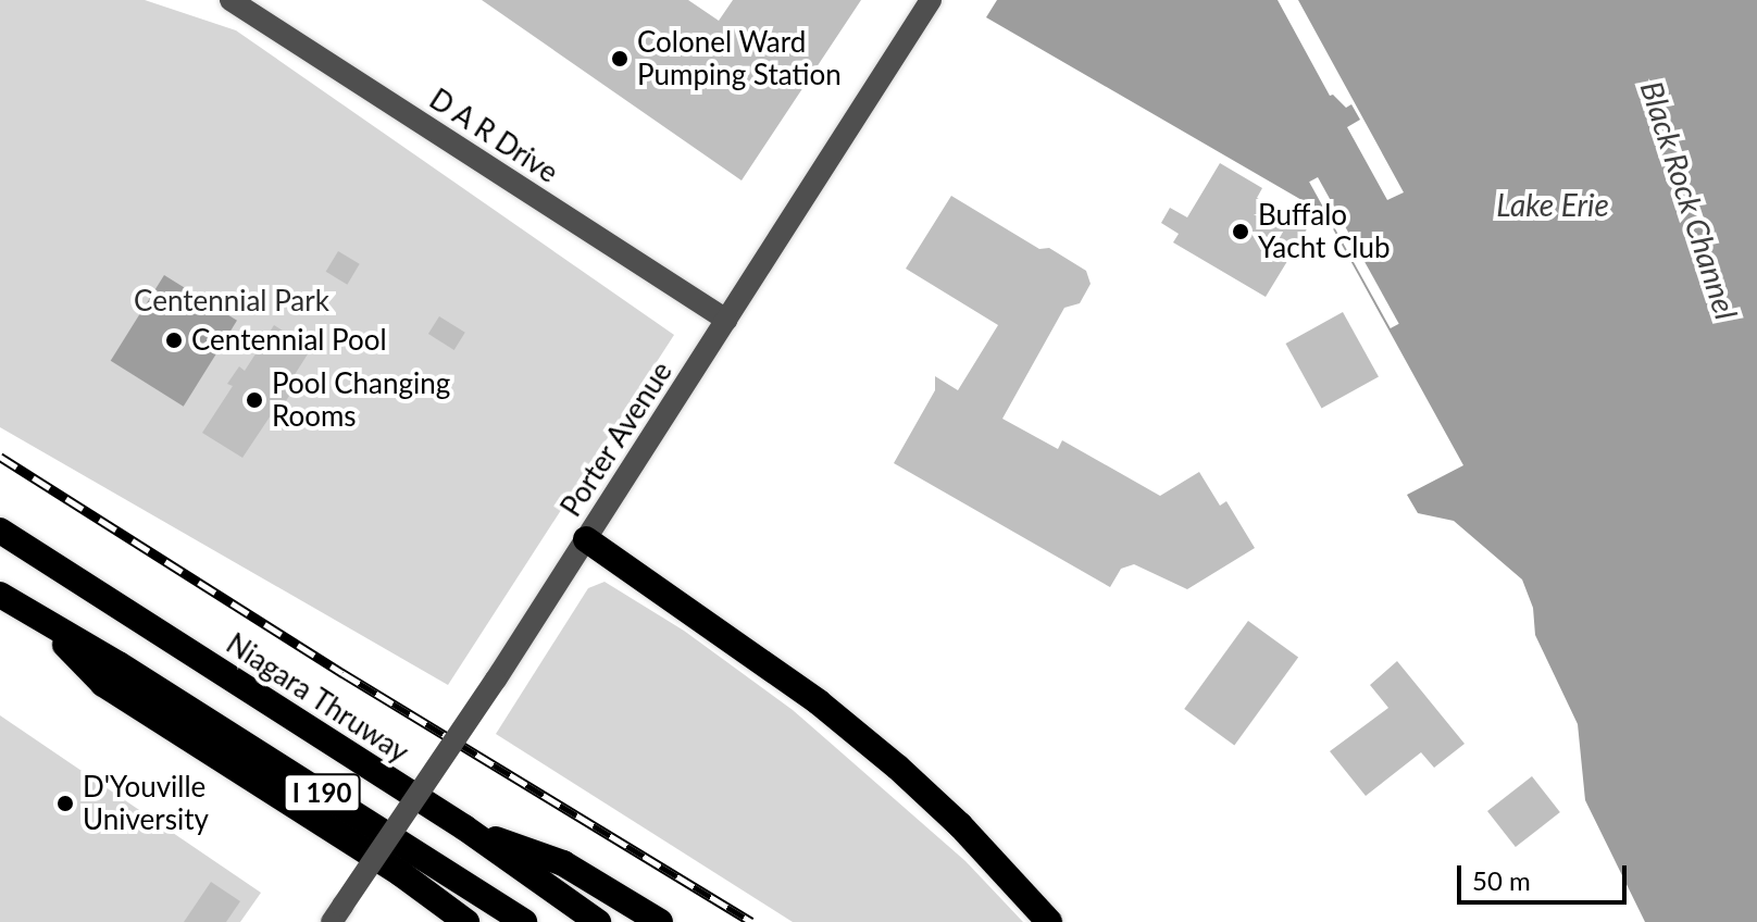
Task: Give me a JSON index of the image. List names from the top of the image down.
{
  "streets": {
    "highway": ["Niagara Thruway", "I 190"],
    "street": ["D A R Drive", "Porter Avenue"]
  },
  "crossings": [
    ["D A R Drive", "Porter Avenue"]
  ],
  "water": ["Black Rock Channel", "Lake Erie"],
  "parks": ["Centennial Park"],
  "places": [
    "Colonel Ward Pumping Station",
    "Buffalo Yacht Club",
    "Centennial Pool",
    "Pool Changing Rooms",
    "D'Youville University"
  ],
  "scale_bar": "50 m"
}
